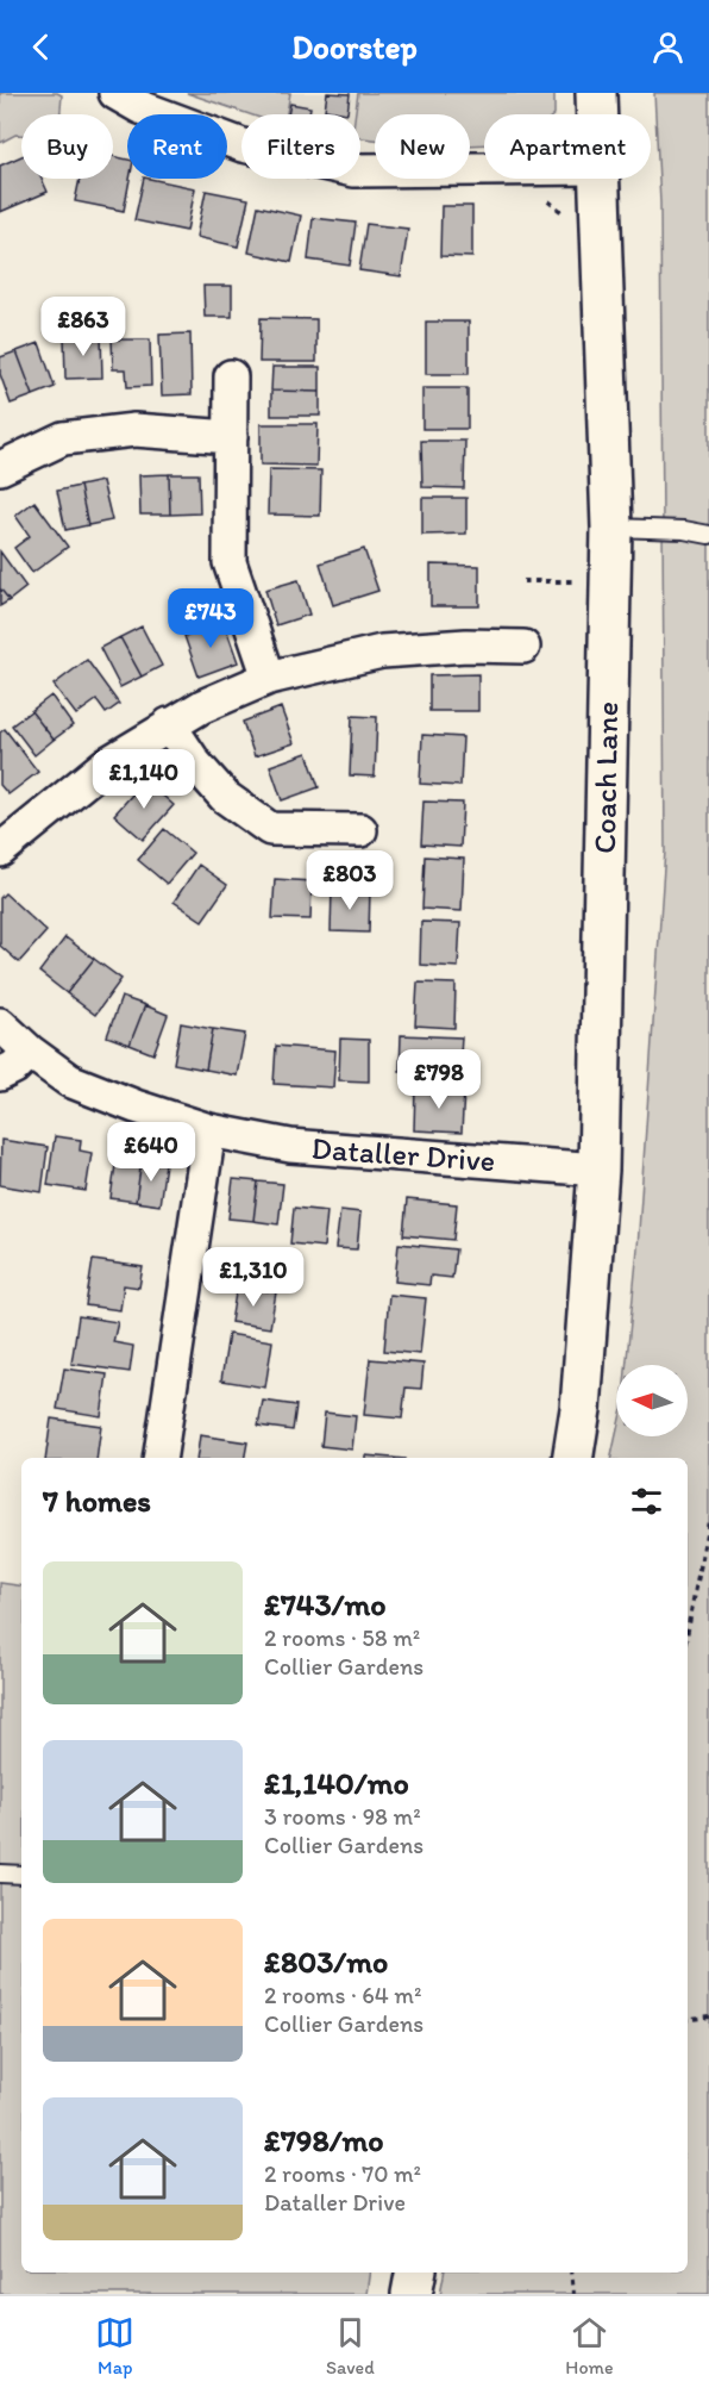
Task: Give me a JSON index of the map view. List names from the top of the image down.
{
  "streets": {
    "street": ["Coach Lane", "Dataller Drive"]
  },
  "crossings": [
    ["Coach Lane", "Dataller Drive"]
  ],
  "north": "left",
  "page": {
    "header": "Doorstep",
    "chip": [
      "Buy",
      "Rent",
      "Filters",
      "New",
      "Apartment"
    ],
    "price": [
      "£863",
      "£743",
      "£1,140",
      "£803",
      "£798",
      "£640",
      "£1,310"
    ],
    "heading": "7 homes",
    "list": [
      {
        "name": "£743/mo",
        "note": "2 rooms · 58 m² · Collier Gardens"
      },
      {
        "name": "£1,140/mo",
        "note": "3 rooms · 98 m² · Collier Gardens"
      },
      {
        "name": "£803/mo",
        "note": "2 rooms · 64 m² · Collier Gardens"
      },
      {
        "name": "£798/mo",
        "note": "2 rooms · 70 m² · Dataller Drive"
      }
    ],
    "tabs": ["Map", "Saved", "Home"]
  }
}
